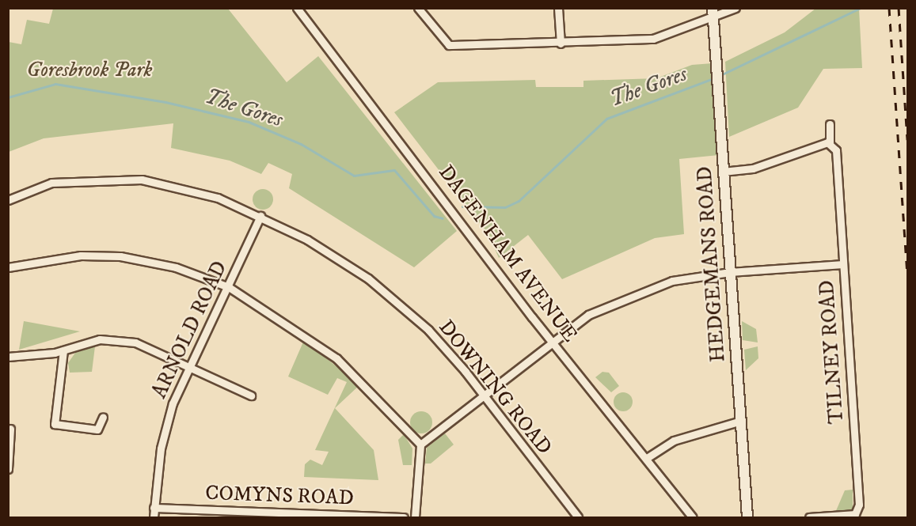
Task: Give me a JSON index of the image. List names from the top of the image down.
{
  "streets": {
    "street": [
      "DAGENHAM AVENUE",
      "HEDGEMANS ROAD",
      "ARNOLD ROAD",
      "TILNEY ROAD",
      "DOWNING ROAD",
      "COMYNS ROAD"
    ]
  },
  "crossings": [
    ["ARNOLD ROAD", "DOWNING ROAD"],
    ["ARNOLD ROAD", "COMYNS ROAD"]
  ],
  "water": ["The Gores"],
  "parks": ["Goresbrook Park"]
}
